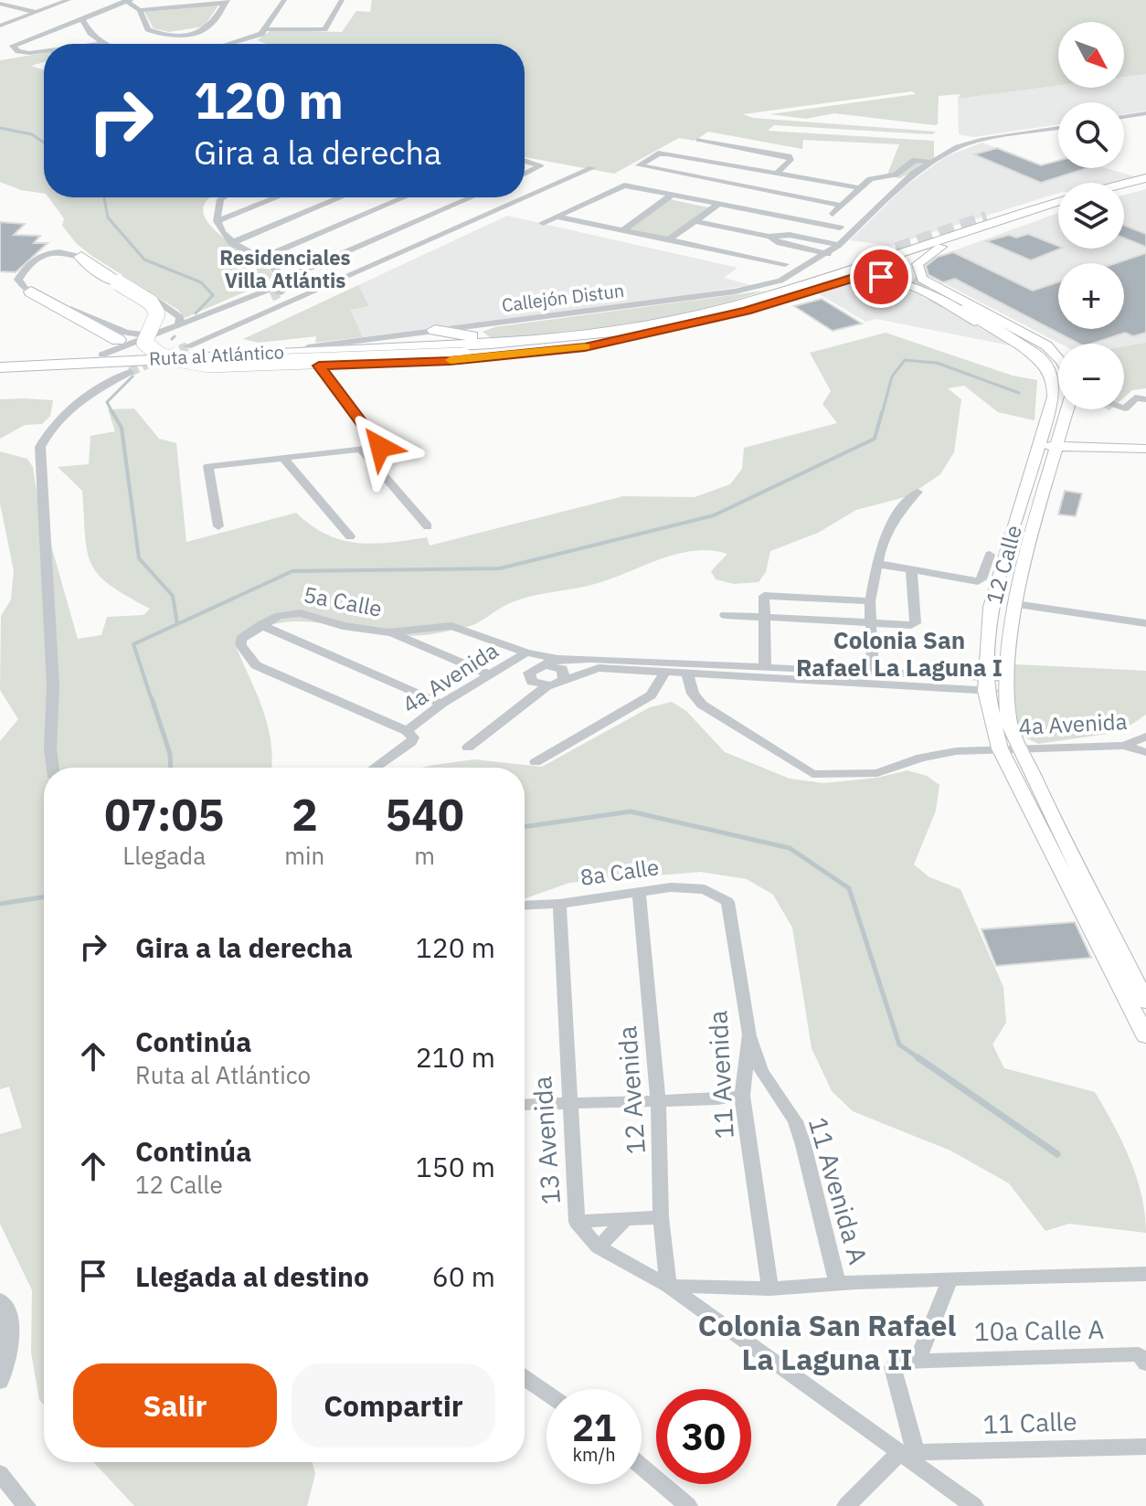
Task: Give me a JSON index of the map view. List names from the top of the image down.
{
  "streets": {
    "highway": ["Ruta al Atlántico"],
    "main road": ["12 Calle"],
    "street": [
      "Callejón Distun",
      "5a Calle",
      "4a Avenida",
      "8a Calle",
      "11 Avenida",
      "12 Avenida",
      "13 Avenida",
      "11 Avenida A",
      "10a Calle A",
      "11 Calle"
    ]
  },
  "crossings": [
    ["12 Calle", "4a Avenida"],
    ["5a Calle", "4a Avenida"],
    ["8a Calle", "11 Avenida"],
    ["8a Calle", "12 Avenida"],
    ["8a Calle", "13 Avenida"],
    ["11 Avenida", "11 Avenida A"],
    ["12 Avenida", "13 Avenida"],
    ["13 Avenida", "10a Calle A"],
    ["13 Avenida", "11 Calle"],
    ["10a Calle A", "11 Calle"]
  ],
  "districts": ["Residenciales Villa Atlántis", "Colonia San Rafael La Laguna I", "Colonia San Rafael La Laguna II"],
  "north": "bottom right",
  "page": {
    "map_buttons": ["+", "−"],
    "turn": ["120 m", "Gira a la derecha"],
    "eta": [
      "07:05",
      "Llegada",
      "2",
      "min",
      "540",
      "m"
    ],
    "list": [
      {
        "name": "Gira a la derecha",
        "value": "120 m"
      },
      {
        "name": "Continúa",
        "note": "Ruta al Atlántico",
        "value": "210 m"
      },
      {
        "name": "Continúa",
        "note": "12 Calle",
        "value": "150 m"
      },
      {
        "name": "Llegada al destino",
        "value": "60 m"
      }
    ],
    "buttons": ["Salir", "Compartir"],
    "speed": "21 km/h",
    "limit": "30"
  }
}
